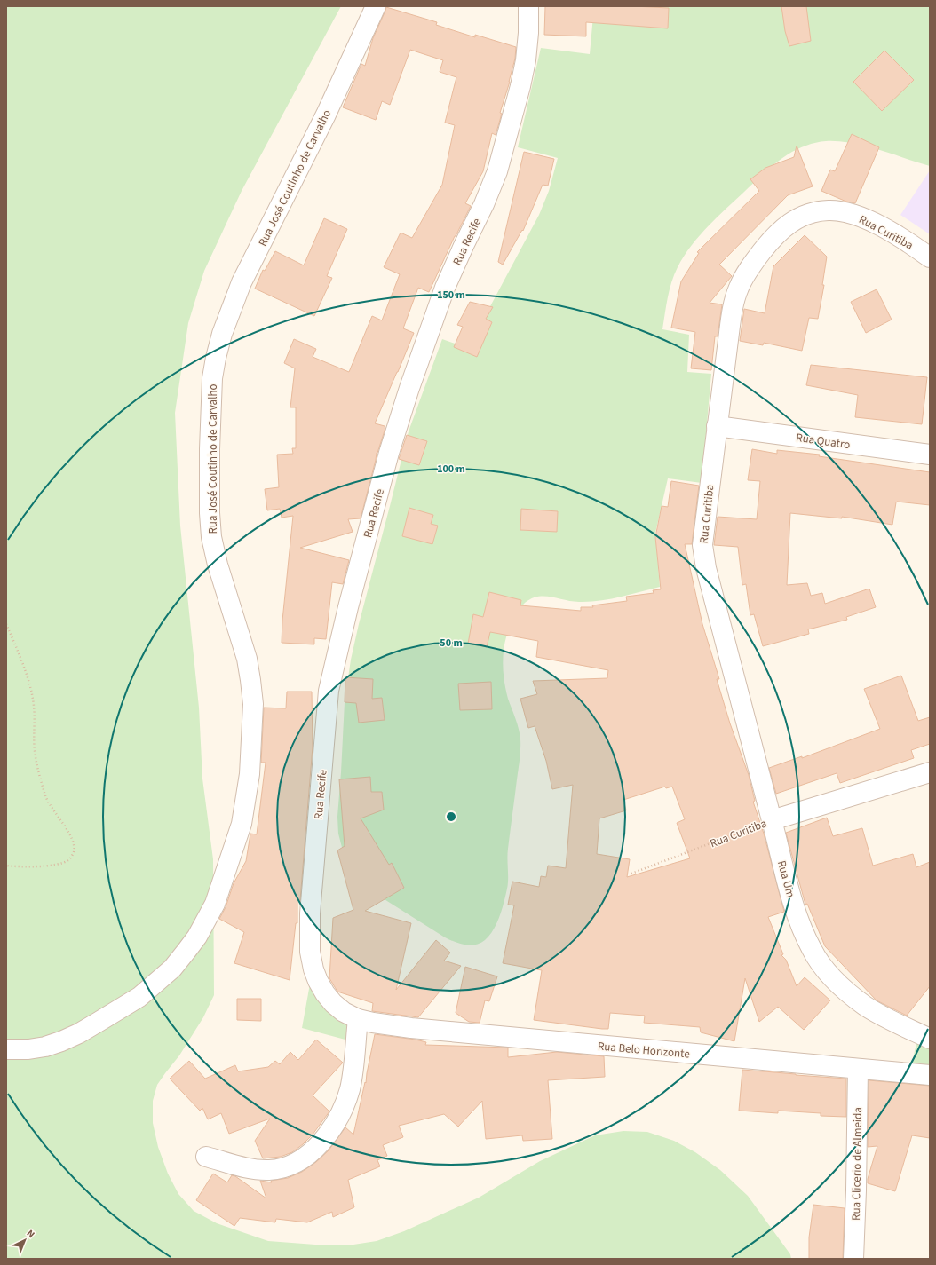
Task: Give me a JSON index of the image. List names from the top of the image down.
{
  "streets": {
    "street": [
      "Rua José Coutinho de Carvalho",
      "Rua Curitiba",
      "Rua Recife",
      "Rua Quatro",
      "Rua Um",
      "Rua Belo Horizonte",
      "Rua Clicerio de Almeida"
    ]
  },
  "crossings": [
    ["Rua Curitiba", "Rua Quatro"],
    ["Rua Curitiba", "Rua Um"],
    ["Rua Recife", "Rua Belo Horizonte"],
    ["Rua Belo Horizonte", "Rua Clicerio de Almeida"]
  ],
  "north": "top right",
  "rings": ["150 m", "100 m", "50 m"]
}
